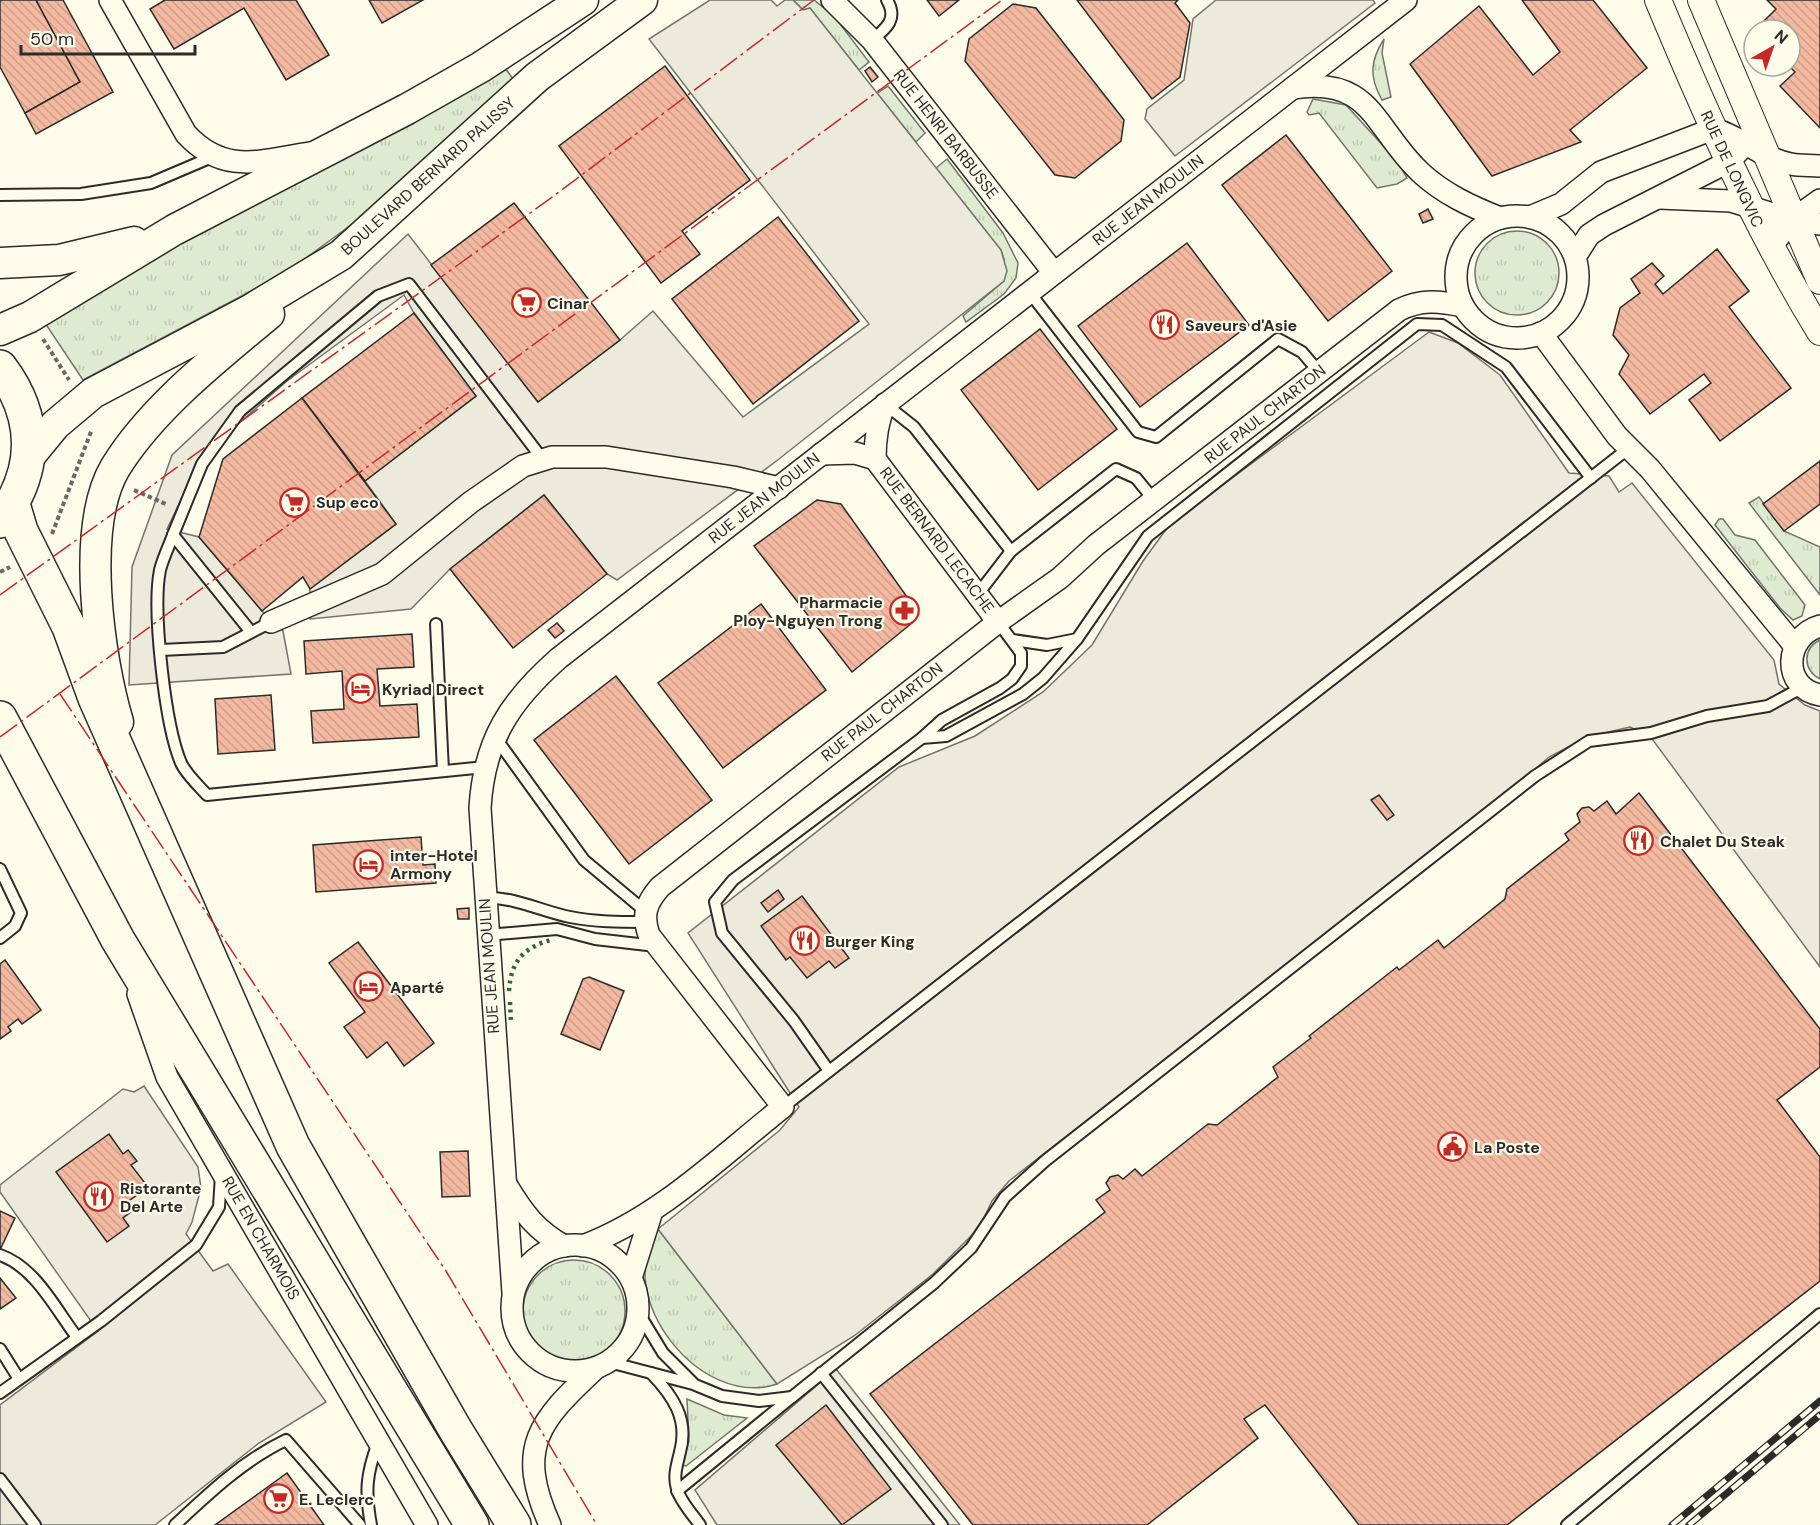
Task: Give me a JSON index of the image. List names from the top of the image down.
{
  "streets": {
    "main road": ["BOULEVARD BERNARD PALISSY"],
    "street": [
      "RUE HENRI BARBUSSE",
      "RUE DE LONGVIC",
      "RUE JEAN MOULIN",
      "RUE PAUL CHARTON",
      "RUE BERNARD LECACHE",
      "RUE EN CHARMOIS"
    ]
  },
  "crossings": [
    ["RUE HENRI BARBUSSE", "RUE JEAN MOULIN"],
    ["RUE JEAN MOULIN", "RUE BERNARD LECACHE"],
    ["RUE PAUL CHARTON", "RUE BERNARD LECACHE"]
  ],
  "places": {
    "supermarket": ["Cinar", "Sup eco", "E. Leclerc"],
    "restaurant": [
      "Saveurs d'Asie",
      "Chalet Du Steak",
      "Burger King",
      "Ristorante Del Arte"
    ],
    "pharmacy": ["Pharmacie Ploy-Nguyen Trong"],
    "hotel": ["Kyriad Direct", "inter-Hotel Armony", "Aparté"],
    "public building": ["La Poste"]
  },
  "scale_bar": "50 m",
  "north": "top right"
}
